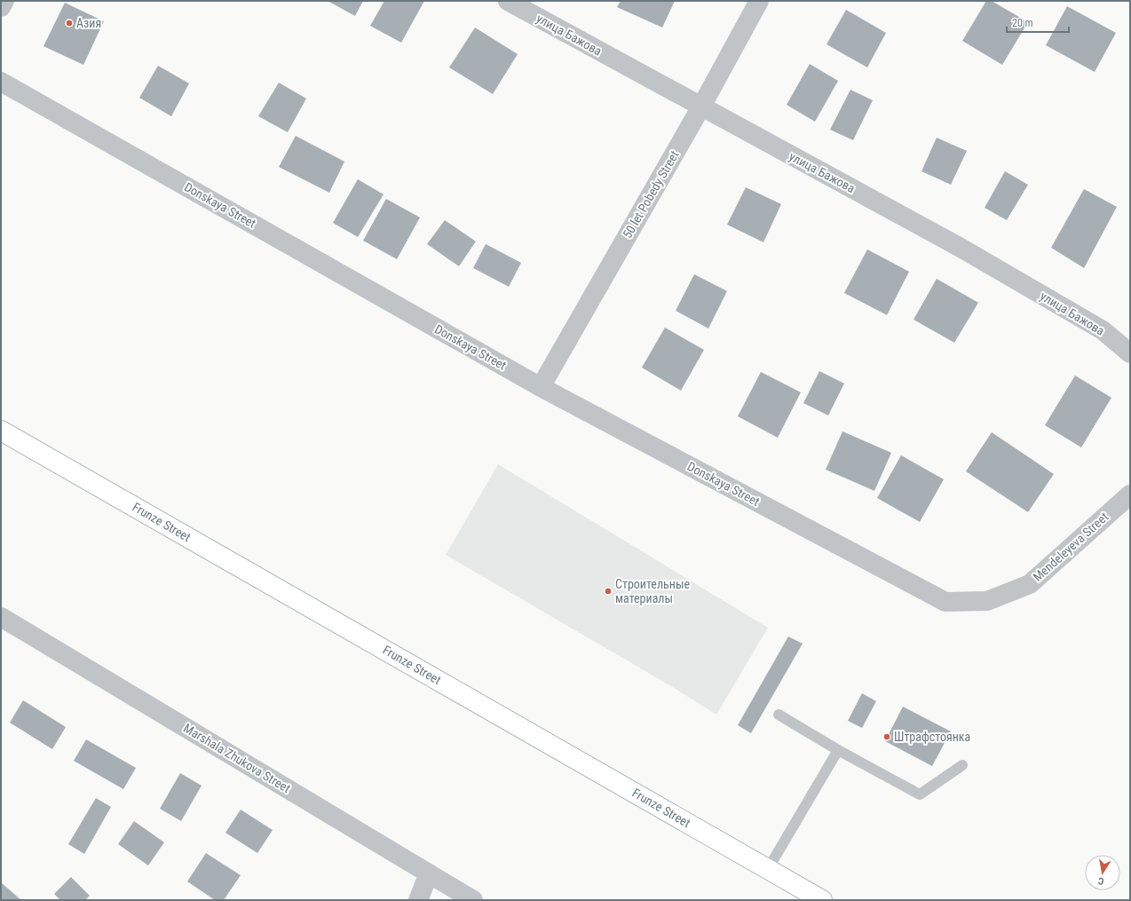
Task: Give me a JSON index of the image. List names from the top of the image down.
{
  "streets": {
    "main road": ["Frunze Street"],
    "street": [
      "улица Бажова",
      "50 let Pobedy Street",
      "Donskaya Street",
      "Mendeleyeva Street",
      "Marshala Zhukova Street"
    ]
  },
  "crossings": [
    ["улица Бажова", "50 let Pobedy Street"],
    ["50 let Pobedy Street", "Donskaya Street"],
    ["Donskaya Street", "Mendeleyeva Street"]
  ],
  "places": ["Азия", "Строительные материалы", "Штрафстоянка"],
  "scale_bar": "20 m",
  "north": "bottom"
}
